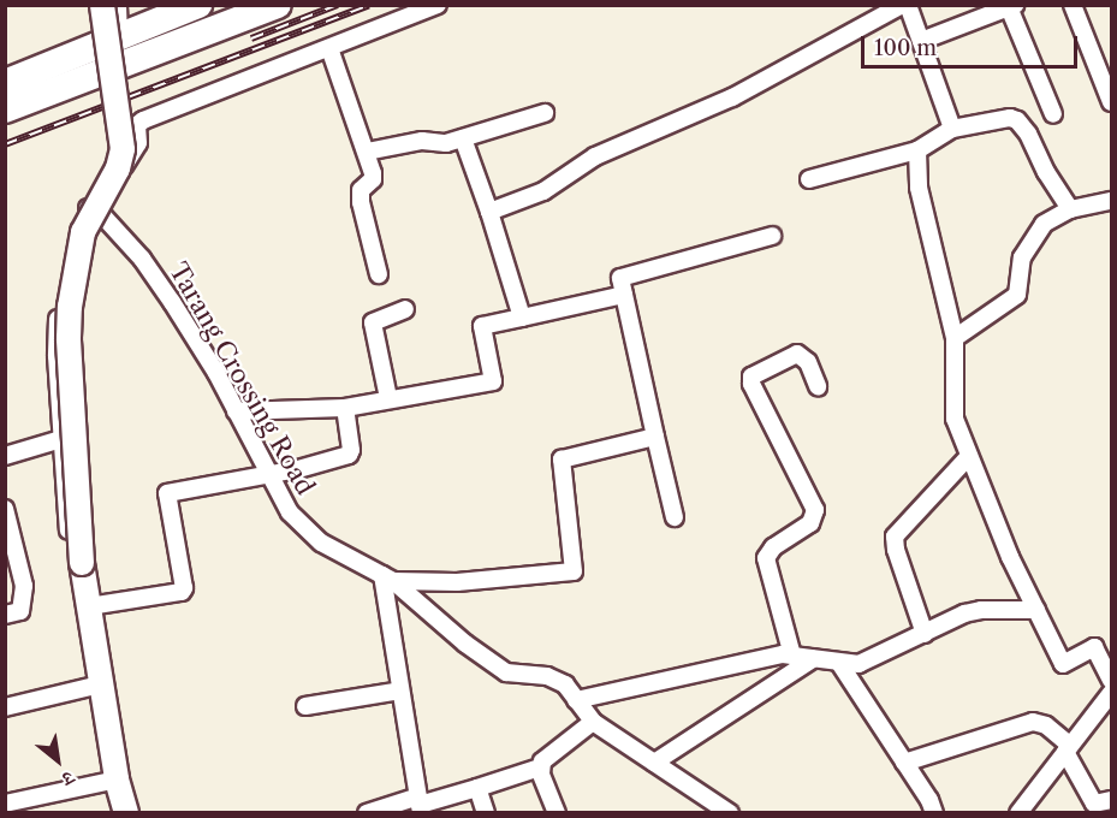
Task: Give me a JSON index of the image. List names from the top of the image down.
{
  "streets": {
    "street": ["Tarang Crossing Road"]
  },
  "scale_bar": "100 m",
  "north": "bottom right"
}
